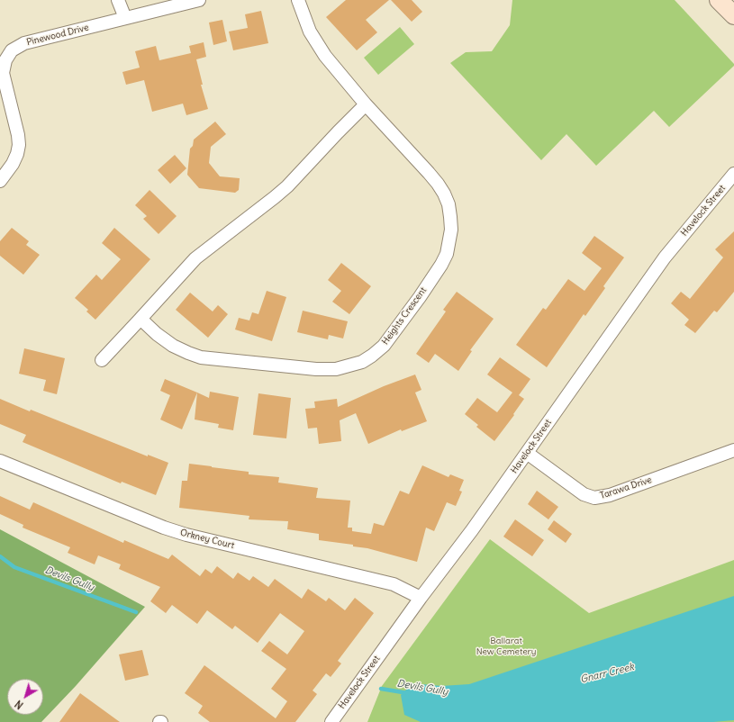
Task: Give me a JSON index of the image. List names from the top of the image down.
{
  "streets": {
    "street": [
      "Pinewood Drive",
      "Havelock Street",
      "Heights Crescent",
      "Tarawa Drive",
      "Orkney Court"
    ]
  },
  "crossings": [
    ["Havelock Street", "Tarawa Drive"],
    ["Havelock Street", "Orkney Court"]
  ],
  "water": ["Devils Gully", "Gnarr Creek"],
  "parks": ["Ballarat New Cemetery"],
  "north": "bottom left"
}
